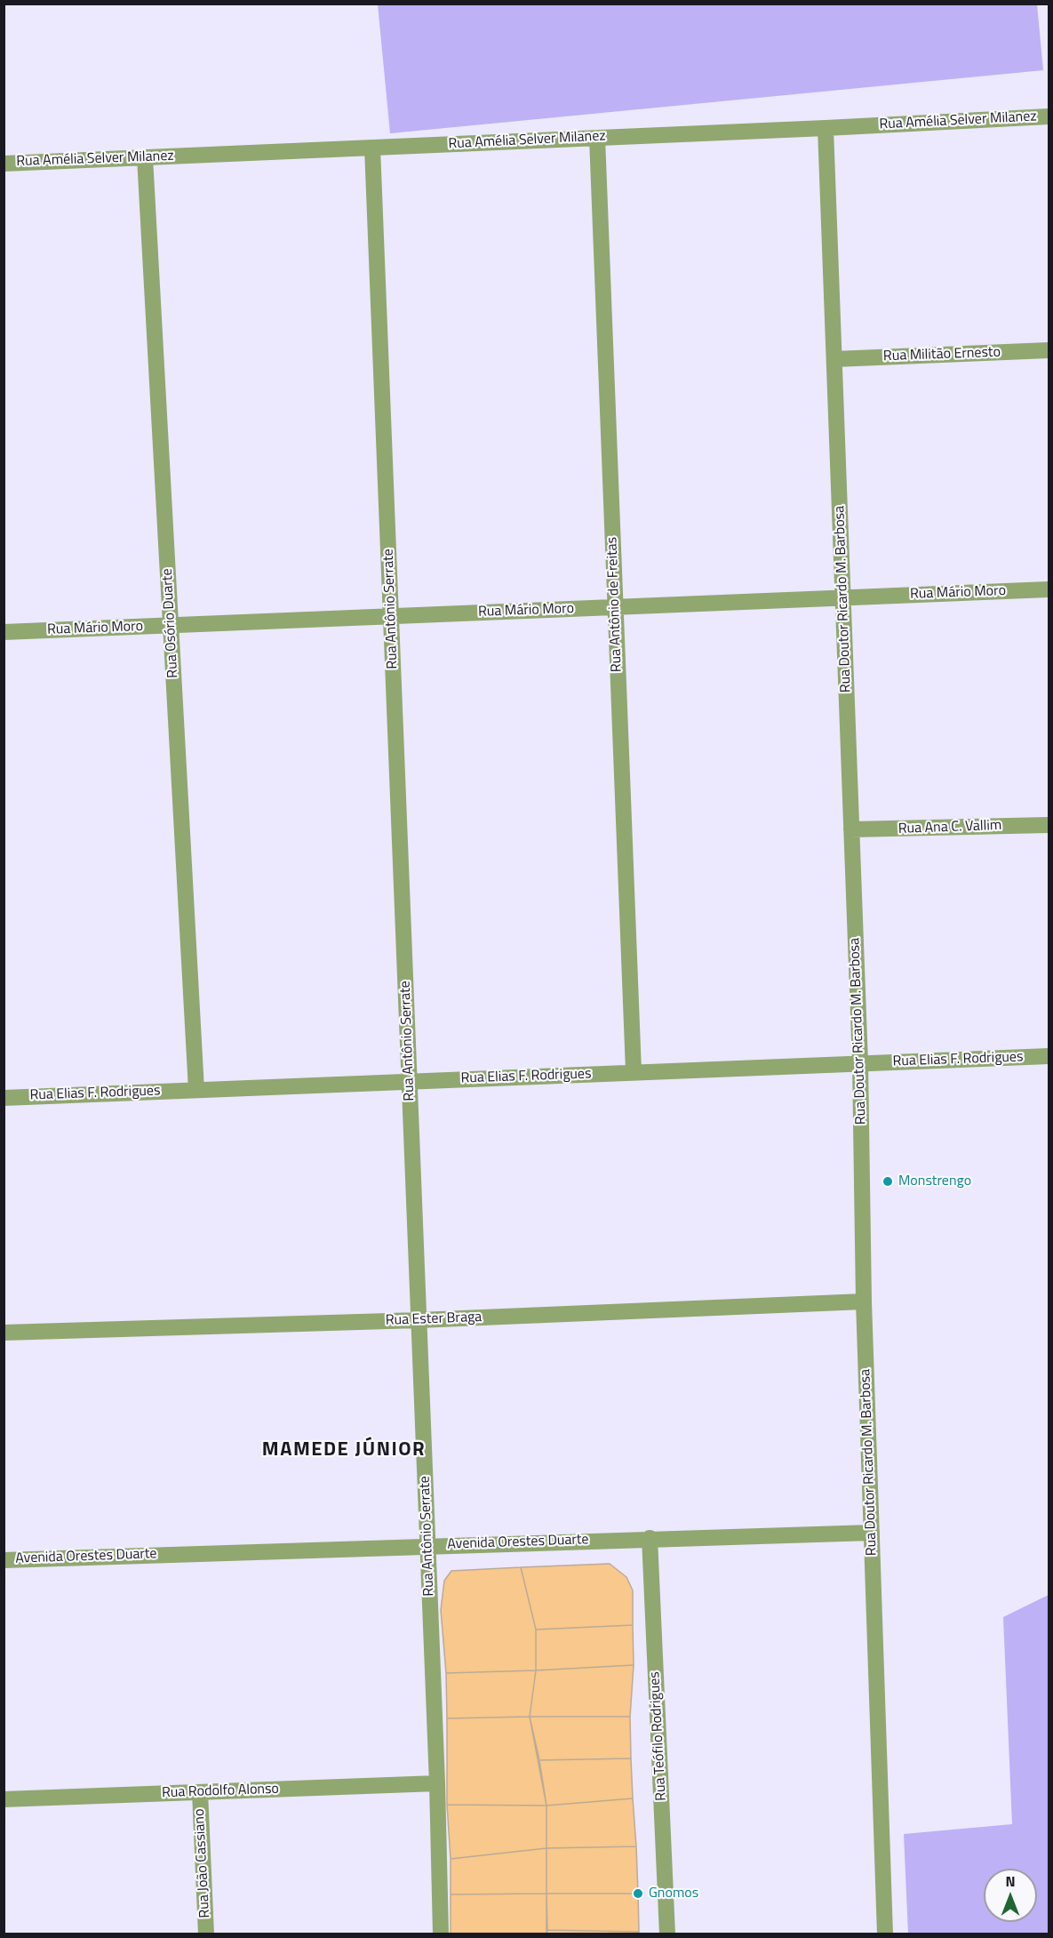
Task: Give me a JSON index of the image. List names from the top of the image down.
{
  "streets": {
    "street": [
      "Rua Amélia Selver Milanez",
      "Rua Militão Ernesto",
      "Rua Mário Moro",
      "Rua Doutor Ricardo M. Barbosa",
      "Rua Antônio de Freitas",
      "Rua Antônio Serrate",
      "Rua Osório Duarte",
      "Rua Ana C. Vallim",
      "Rua Elias F. Rodrigues",
      "Rua Ester Braga",
      "Avenida Orestes Duarte",
      "Rua Teófilo Rodrigues",
      "Rua Rodolfo Alonso",
      "Rua João Cassiano"
    ]
  },
  "crossings": [
    ["Rua Amélia Selver Milanez", "Rua Doutor Ricardo M. Barbosa"],
    ["Rua Amélia Selver Milanez", "Rua Antônio de Freitas"],
    ["Rua Amélia Selver Milanez", "Rua Antônio Serrate"],
    ["Rua Amélia Selver Milanez", "Rua Osório Duarte"],
    ["Rua Militão Ernesto", "Rua Doutor Ricardo M. Barbosa"],
    ["Rua Mário Moro", "Rua Doutor Ricardo M. Barbosa"],
    ["Rua Mário Moro", "Rua Antônio de Freitas"],
    ["Rua Mário Moro", "Rua Antônio Serrate"],
    ["Rua Mário Moro", "Rua Osório Duarte"],
    ["Rua Doutor Ricardo M. Barbosa", "Rua Ana C. Vallim"],
    ["Rua Doutor Ricardo M. Barbosa", "Rua Elias F. Rodrigues"],
    ["Rua Doutor Ricardo M. Barbosa", "Rua Ester Braga"],
    ["Rua Doutor Ricardo M. Barbosa", "Avenida Orestes Duarte"],
    ["Rua Antônio de Freitas", "Rua Elias F. Rodrigues"],
    ["Rua Antônio Serrate", "Rua Elias F. Rodrigues"],
    ["Rua Antônio Serrate", "Rua Ester Braga"],
    ["Rua Antônio Serrate", "Avenida Orestes Duarte"],
    ["Rua Antônio Serrate", "Rua Rodolfo Alonso"],
    ["Rua Osório Duarte", "Rua Elias F. Rodrigues"],
    ["Avenida Orestes Duarte", "Rua Teófilo Rodrigues"],
    ["Rua Rodolfo Alonso", "Rua João Cassiano"]
  ],
  "districts": ["MAMEDE JÚNIOR"],
  "places": ["Monstrengo", "Gnomos"],
  "north": "top"
}
